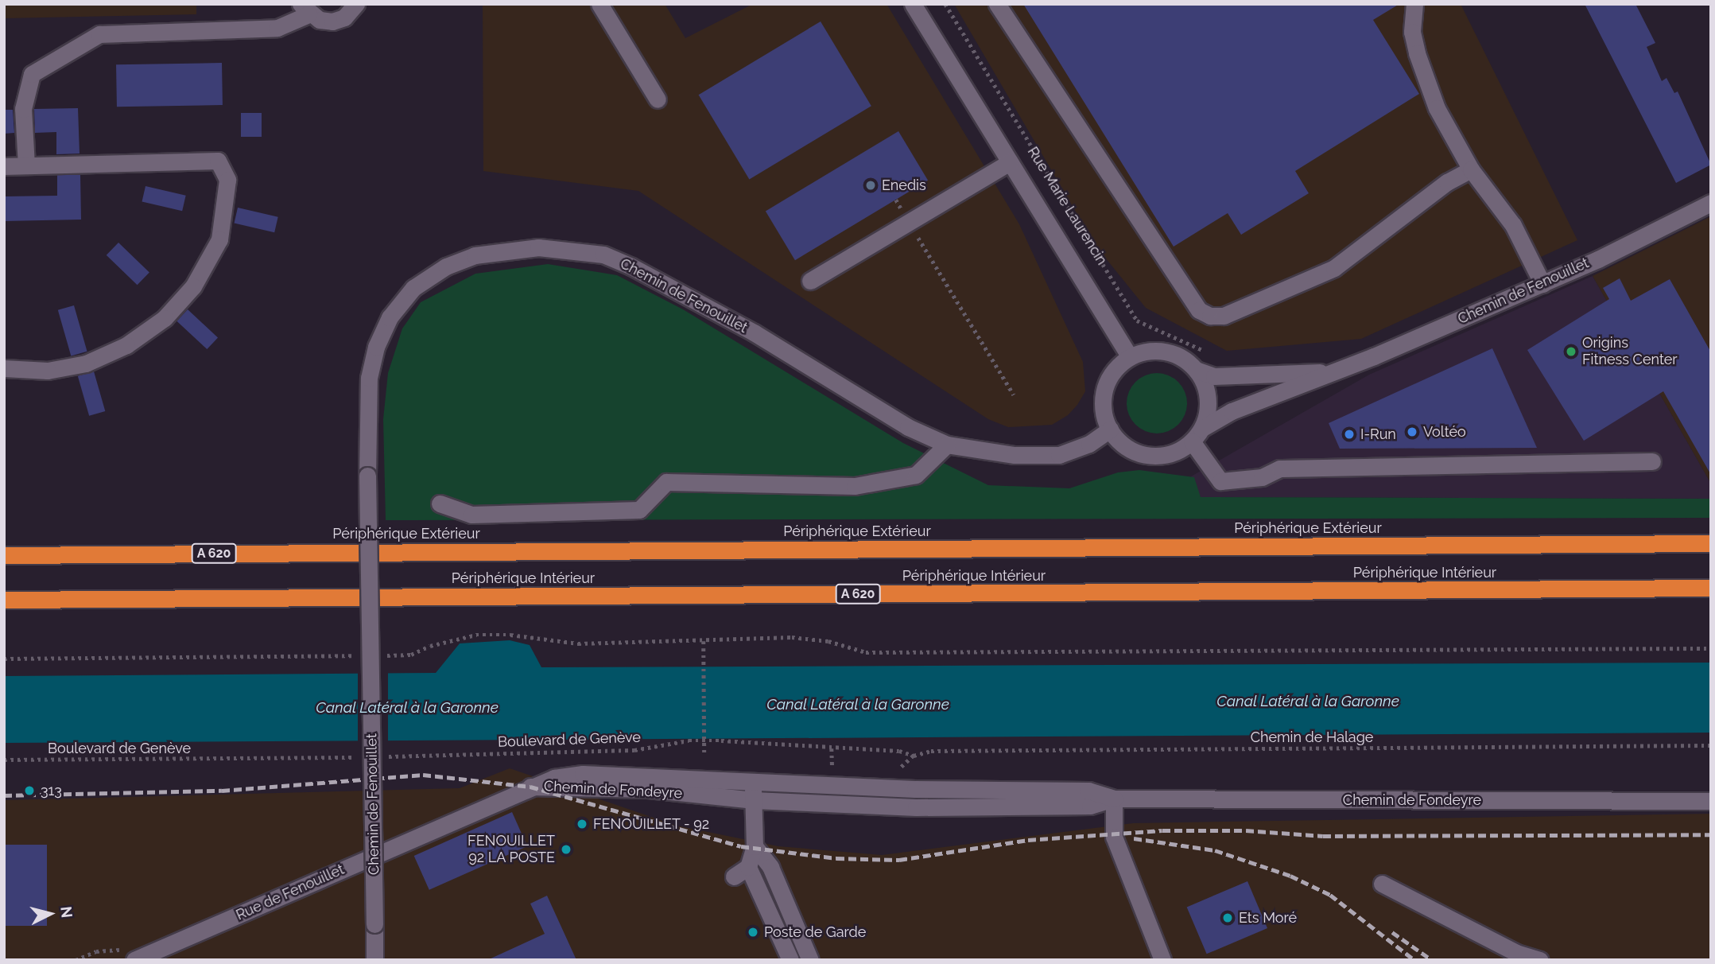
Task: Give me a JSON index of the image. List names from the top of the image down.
{
  "streets": {
    "highway": ["Périphérique Extérieur", "A 620", "Périphérique Intérieur"],
    "street": [
      "Rue Marie Laurencin",
      "Chemin de Fenouillet",
      "Chemin de Fondeyre",
      "Rue de Fenouillet"
    ],
    "path": ["Chemin de Halage", "Boulevard de Genève"]
  },
  "crossings": [
    ["Rue Marie Laurencin", "Chemin de Fenouillet"],
    ["Chemin de Halage", "Boulevard de Genève"],
    ["Chemin de Fondeyre", "Rue de Fenouillet"]
  ],
  "water": ["Canal Latéral à la Garonne"],
  "places": [
    "Enedis",
    "Origins Fitness Center",
    "Voltéo",
    "I-Run",
    "313",
    "FENOUILLET - 92",
    "FENOUILLET 92 LA POSTE",
    "Ets Moré",
    "Poste de Garde"
  ],
  "north": "right"
}
